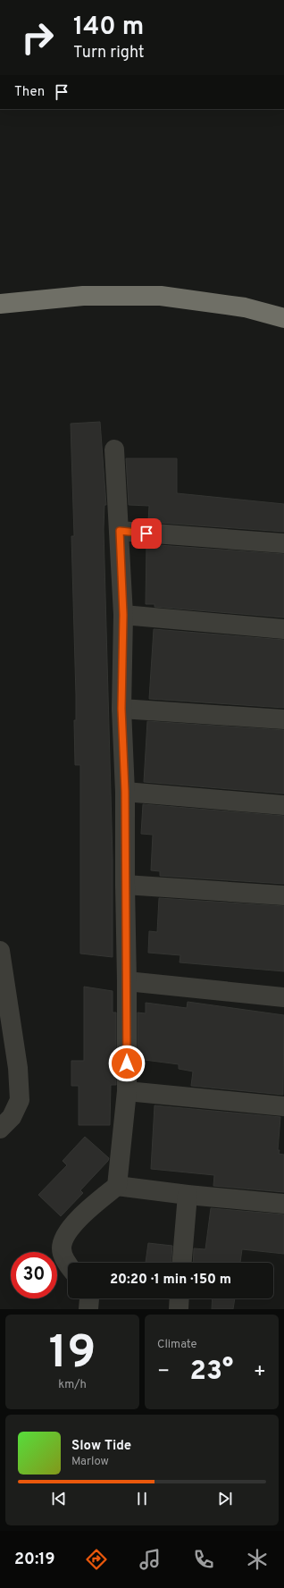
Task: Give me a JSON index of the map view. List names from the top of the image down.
{
  "page": {
    "turn": ["140 m", "Turn right"],
    "then": "Then",
    "limit": "30",
    "trip": "20:20 · 1 min · 150 m",
    "tile": [
      ["19", "km/h"],
      "Climate"
    ],
    "heat": ["−", "23°", "+"],
    "song": ["Slow Tide", "Marlow"],
    "tabs": "20:19"
  }
}
